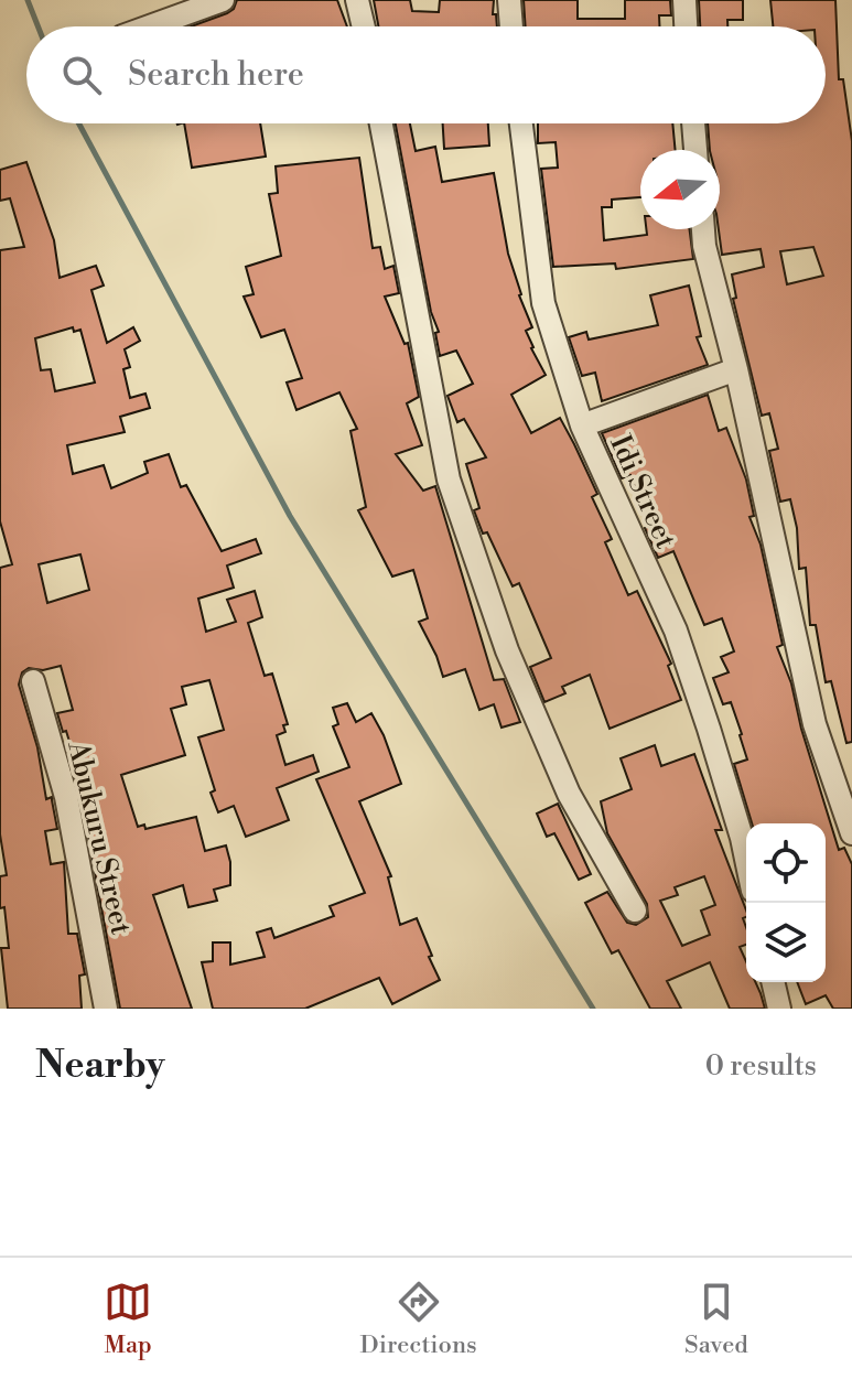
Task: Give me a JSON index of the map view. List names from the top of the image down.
{
  "streets": {
    "street": ["Idi Street", "Abukuru Street"]
  },
  "north": "left",
  "page": {
    "search": "Search here",
    "heading": ["Nearby", "0 results"],
    "nav": ["Map", "Directions", "Saved"]
  }
}
